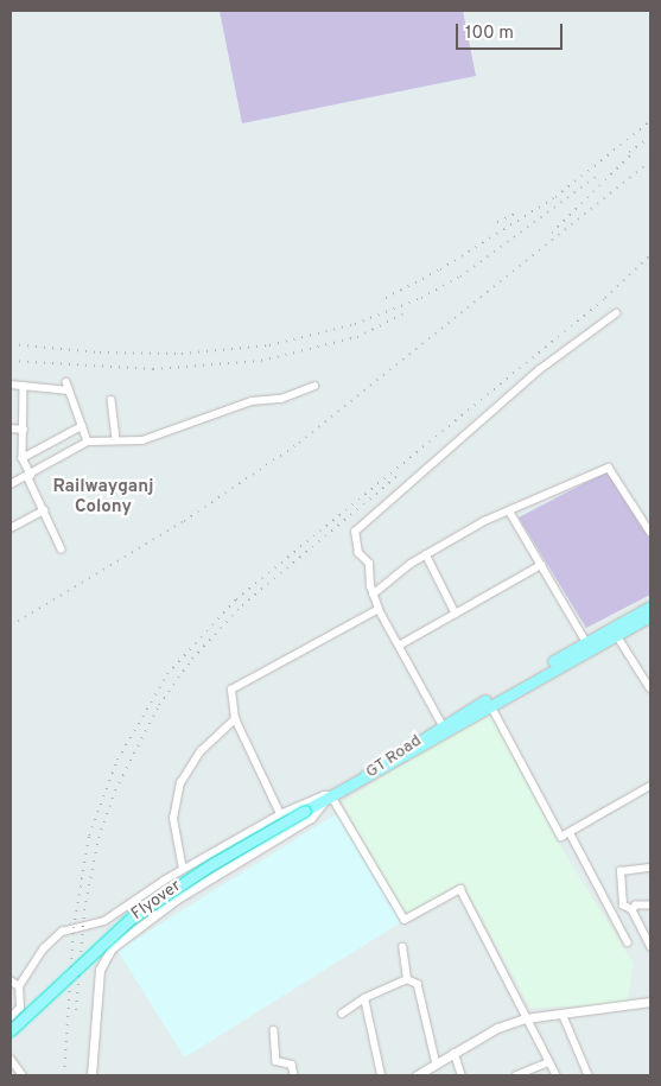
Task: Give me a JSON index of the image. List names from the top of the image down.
{
  "streets": {
    "highway": ["GT Road", "Flyover"]
  },
  "crossings": [
    ["GT Road", "Flyover"]
  ],
  "districts": ["Railwayganj Colony"],
  "scale_bar": "100 m"
}
